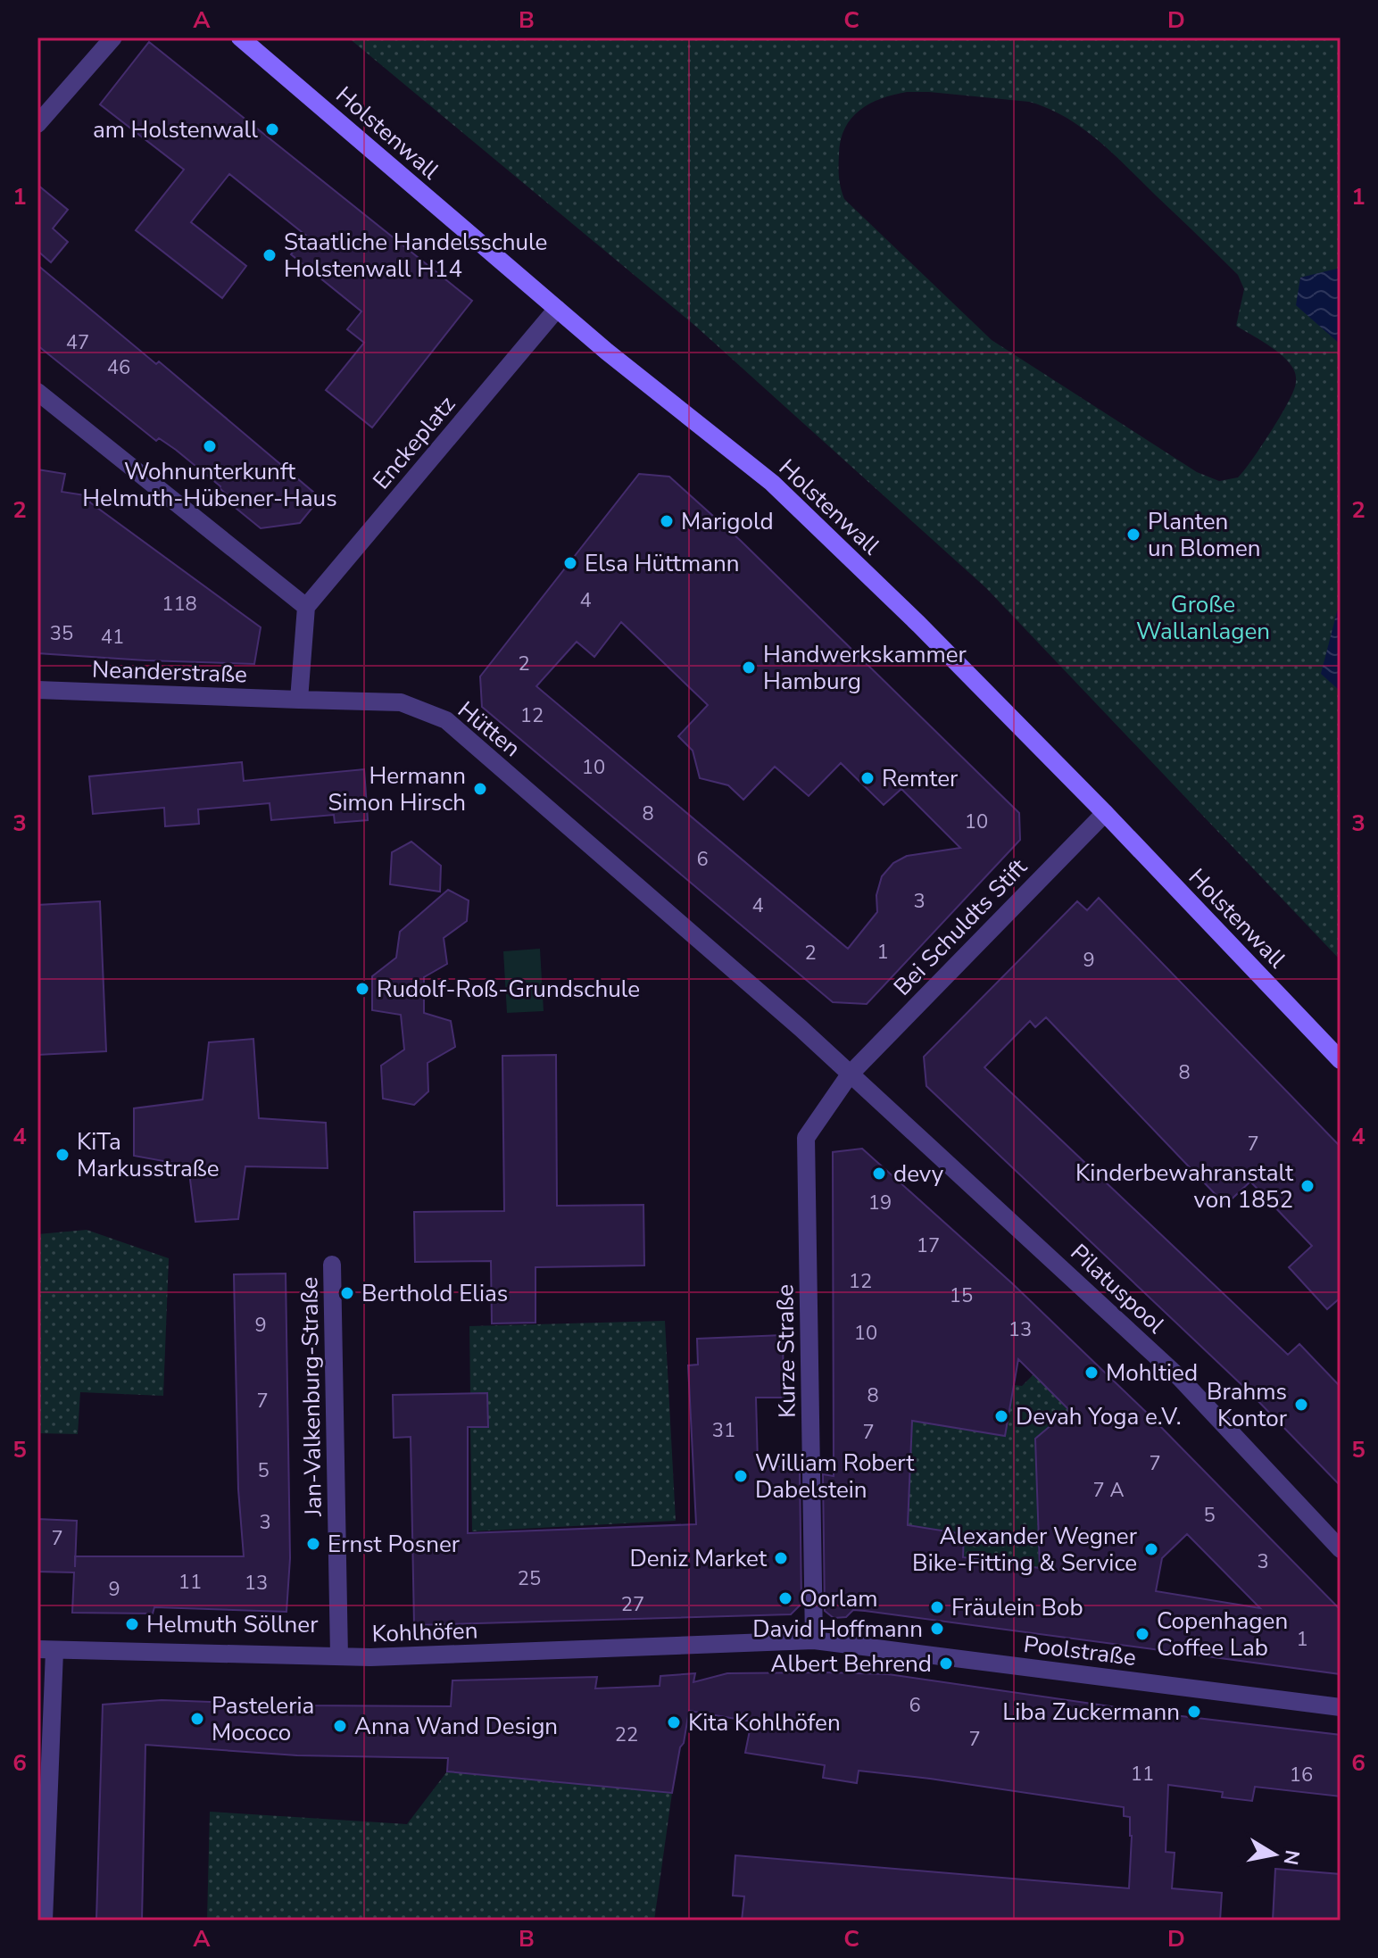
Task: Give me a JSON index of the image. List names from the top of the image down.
{
  "streets": {
    "main road": ["Holstenwall"],
    "street": [
      "Enckeplatz",
      "Neanderstraße",
      "Hütten",
      "Bei Schuldts Stift",
      "Pilatuspool",
      "Kurze Straße",
      "Jan-Valkenburg-Straße",
      "Kohlhöfen",
      "Poolstraße"
    ]
  },
  "crossings": [
    ["Holstenwall", "Enckeplatz"],
    ["Holstenwall", "Bei Schuldts Stift"],
    ["Neanderstraße", "Hütten"],
    ["Hütten", "Bei Schuldts Stift"],
    ["Hütten", "Pilatuspool"],
    ["Hütten", "Kurze Straße"],
    ["Bei Schuldts Stift", "Pilatuspool"],
    ["Bei Schuldts Stift", "Kurze Straße"],
    ["Pilatuspool", "Kurze Straße"],
    ["Kurze Straße", "Kohlhöfen"],
    ["Kurze Straße", "Poolstraße"],
    ["Jan-Valkenburg-Straße", "Kohlhöfen"],
    ["Kohlhöfen", "Poolstraße"]
  ],
  "parks": ["Große Wallanlagen"],
  "places": [
    "am Holstenwall",
    "Staatliche Handelsschule Holstenwall H14",
    "Wohnunterkunft Helmuth-Hübener-Haus",
    "Marigold",
    "Planten un Blomen",
    "Elsa Hüttmann",
    "Handwerkskammer Hamburg",
    "Remter",
    "Hermann Simon Hirsch",
    "Rudolf-Roß-Grundschule",
    "KiTa Markusstraße",
    "devy",
    "Kinderbewahranstalt von 1852",
    "Berthold Elias",
    "Mohltied",
    "Brahms Kontor",
    "Devah Yoga e.V.",
    "William Robert Dabelstein",
    "Ernst Posner",
    "Alexander Wegner Bike-Fitting & Service",
    "Deniz Market",
    "Oorlam",
    "Fräulein Bob",
    "Helmuth Söllner",
    "David Hoffmann",
    "Copenhagen Coffee Lab",
    "Albert Behrend",
    "Liba Zuckermann",
    "Pasteleria Mococo",
    "Kita Kohlhöfen",
    "Anna Wand Design"
  ],
  "house_numbers": [
    "47",
    "46",
    "4",
    "118",
    "35",
    "41",
    "2",
    "12",
    "10",
    "8",
    "10",
    "6",
    "3",
    "4",
    "1",
    "2",
    "9",
    "8",
    "7",
    "19",
    "17",
    "12",
    "15",
    "9",
    "13",
    "10",
    "8",
    "7",
    "31",
    "7",
    "7",
    "5",
    "7 A",
    "5",
    "3",
    "7",
    "3",
    "25",
    "11",
    "13",
    "9",
    "27",
    "1",
    "6",
    "22",
    "7",
    "11",
    "16"
  ],
  "north": "right",
  "grid": {
    "columns": [
      "A",
      "B",
      "C",
      "D"
    ],
    "rows": [
      "1",
      "2",
      "3",
      "4",
      "5",
      "6"
    ]
  }
}
